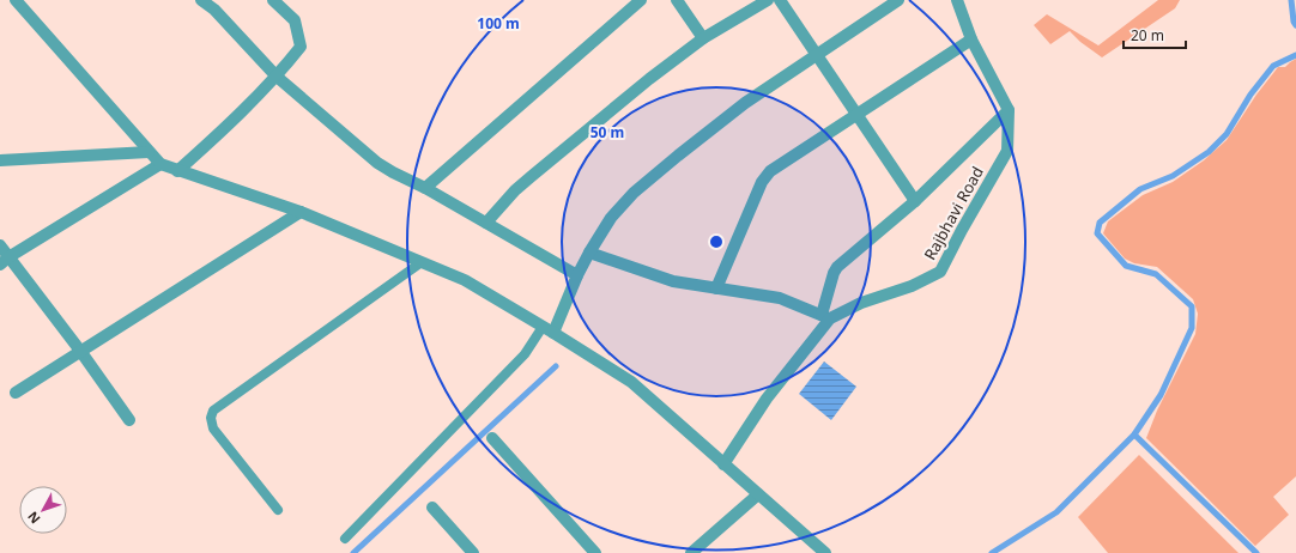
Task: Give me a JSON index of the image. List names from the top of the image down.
{
  "streets": {
    "street": ["Rajbhavi Road"]
  },
  "scale_bar": "20 m",
  "north": "bottom left",
  "rings": ["100 m", "50 m"]
}
